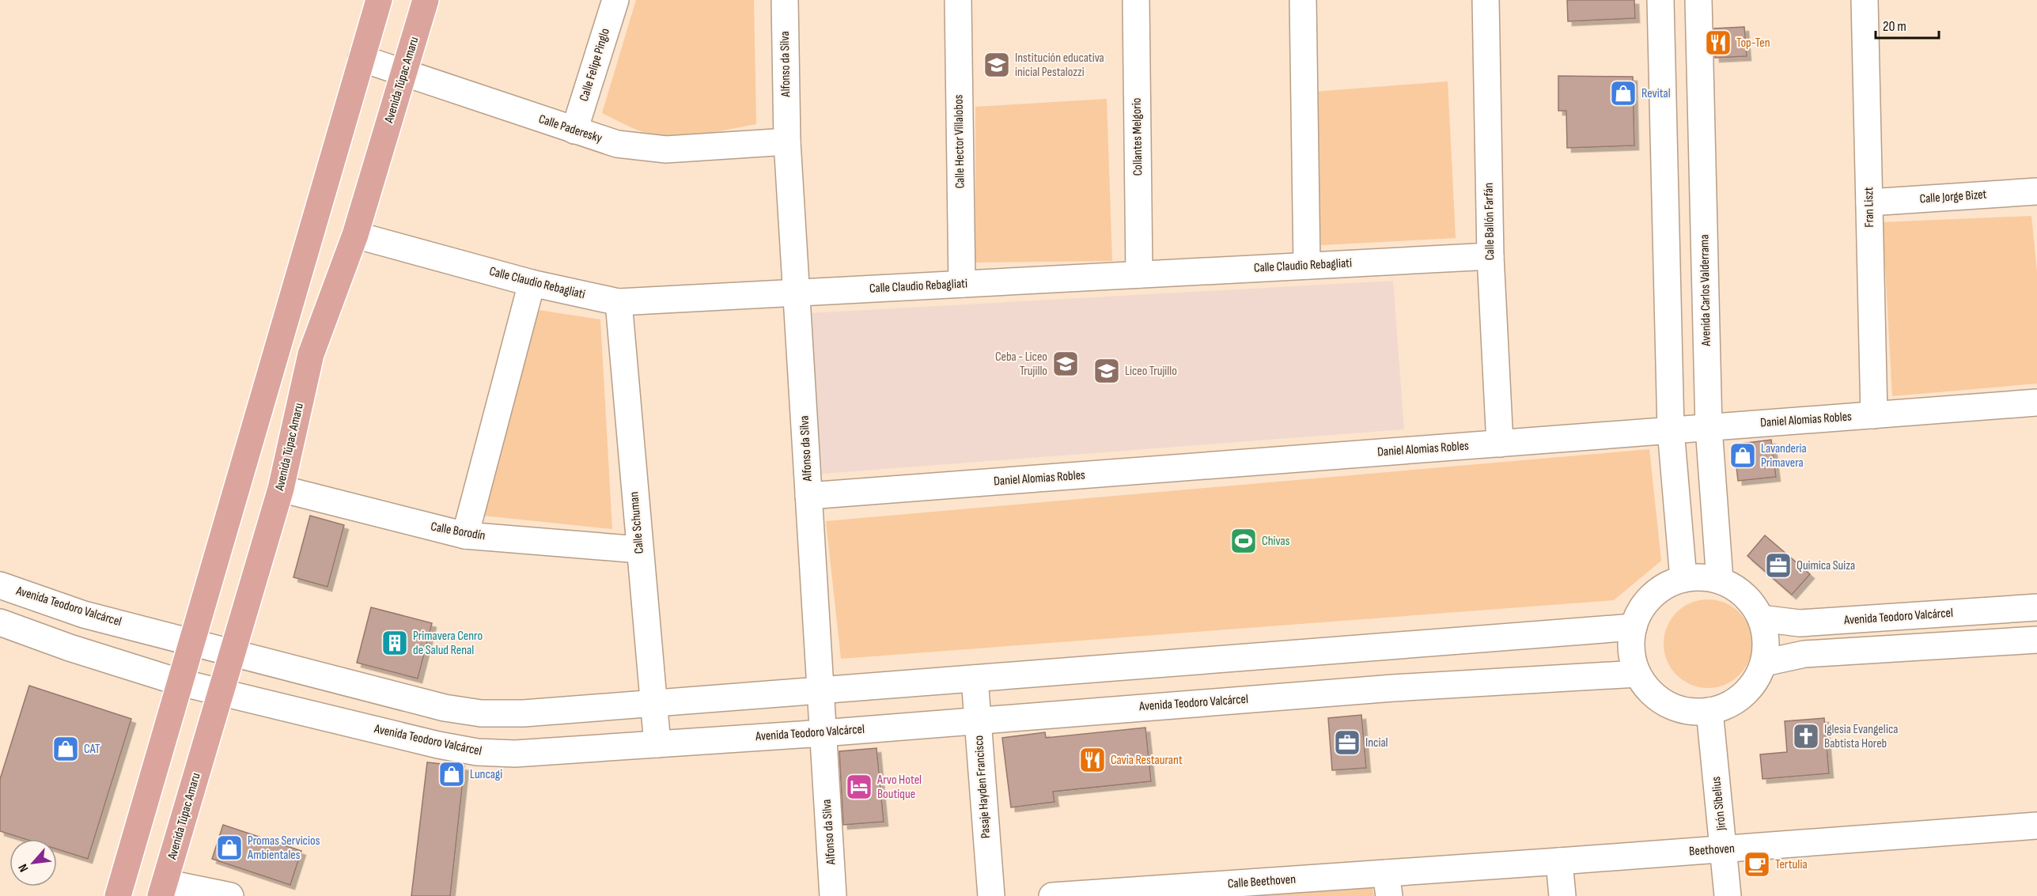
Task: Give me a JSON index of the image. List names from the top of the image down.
{
  "streets": {
    "main road": ["Avenida Túpac Amaru"],
    "street": [
      "Alfonso da Silva",
      "Calle Felipe Pinglo",
      "Calle Paderesky",
      "Collantes Melgorio",
      "Calle Hector Villalobos",
      "Calle Jorge Bizet",
      "Fran Liszt",
      "Calle Ballón Farfán",
      "Calle Claudio Rebagliati",
      "Avenida Carlos Valderrama",
      "Daniel Alomias Robles",
      "Calle Schuman",
      "Calle Borodín",
      "Avenida Teodoro Valcárcel",
      "Pasaje Hayden Francisco",
      "Jirón Sibelius",
      "Beethoven",
      "Calle Beethoven"
    ]
  },
  "crossings": [
    ["Alfonso da Silva", "Calle Paderesky"],
    ["Alfonso da Silva", "Calle Claudio Rebagliati"],
    ["Alfonso da Silva", "Daniel Alomias Robles"],
    ["Alfonso da Silva", "Avenida Teodoro Valcárcel"],
    ["Calle Felipe Pinglo", "Calle Paderesky"],
    ["Avenida Túpac Amaru", "Calle Paderesky"],
    ["Avenida Túpac Amaru", "Calle Claudio Rebagliati"],
    ["Avenida Túpac Amaru", "Calle Borodín"],
    ["Avenida Túpac Amaru", "Avenida Teodoro Valcárcel"],
    ["Collantes Melgorio", "Calle Claudio Rebagliati"],
    ["Calle Hector Villalobos", "Calle Claudio Rebagliati"],
    ["Calle Jorge Bizet", "Fran Liszt"],
    ["Fran Liszt", "Daniel Alomias Robles"],
    ["Calle Ballón Farfán", "Calle Claudio Rebagliati"],
    ["Calle Ballón Farfán", "Daniel Alomias Robles"],
    ["Calle Claudio Rebagliati", "Calle Schuman"],
    ["Avenida Carlos Valderrama", "Daniel Alomias Robles"],
    ["Avenida Carlos Valderrama", "Avenida Teodoro Valcárcel"],
    ["Avenida Carlos Valderrama", "Jirón Sibelius"],
    ["Calle Schuman", "Calle Borodín"],
    ["Calle Schuman", "Avenida Teodoro Valcárcel"],
    ["Avenida Teodoro Valcárcel", "Pasaje Hayden Francisco"],
    ["Avenida Teodoro Valcárcel", "Jirón Sibelius"],
    ["Jirón Sibelius", "Beethoven"],
    ["Beethoven", "Calle Beethoven"]
  ],
  "places": {
    "restaurant": ["Top-Ten", "Cavia Restaurant"],
    "school or university": ["Institución educativa inicial Pestalozzi", "Ceba - Liceo Trujillo", "Liceo Trujillo"],
    "shop": [
      "Revital",
      "Lavanderia Primavera",
      "CAT",
      "Luncagi",
      "Promas Servicios Ambientales"
    ],
    "sports": ["Chivas"],
    "office": ["Quimica Suiza", "Incial"],
    "building": ["Primavera Cenro de Salud Renal"],
    "church": ["Iglesia Evangelica Babtista Horeb"],
    "hotel": ["Arvo Hotel Boutique"],
    "cafe": ["Tertulia"]
  },
  "scale_bar": "20 m",
  "north": "bottom left"
}
